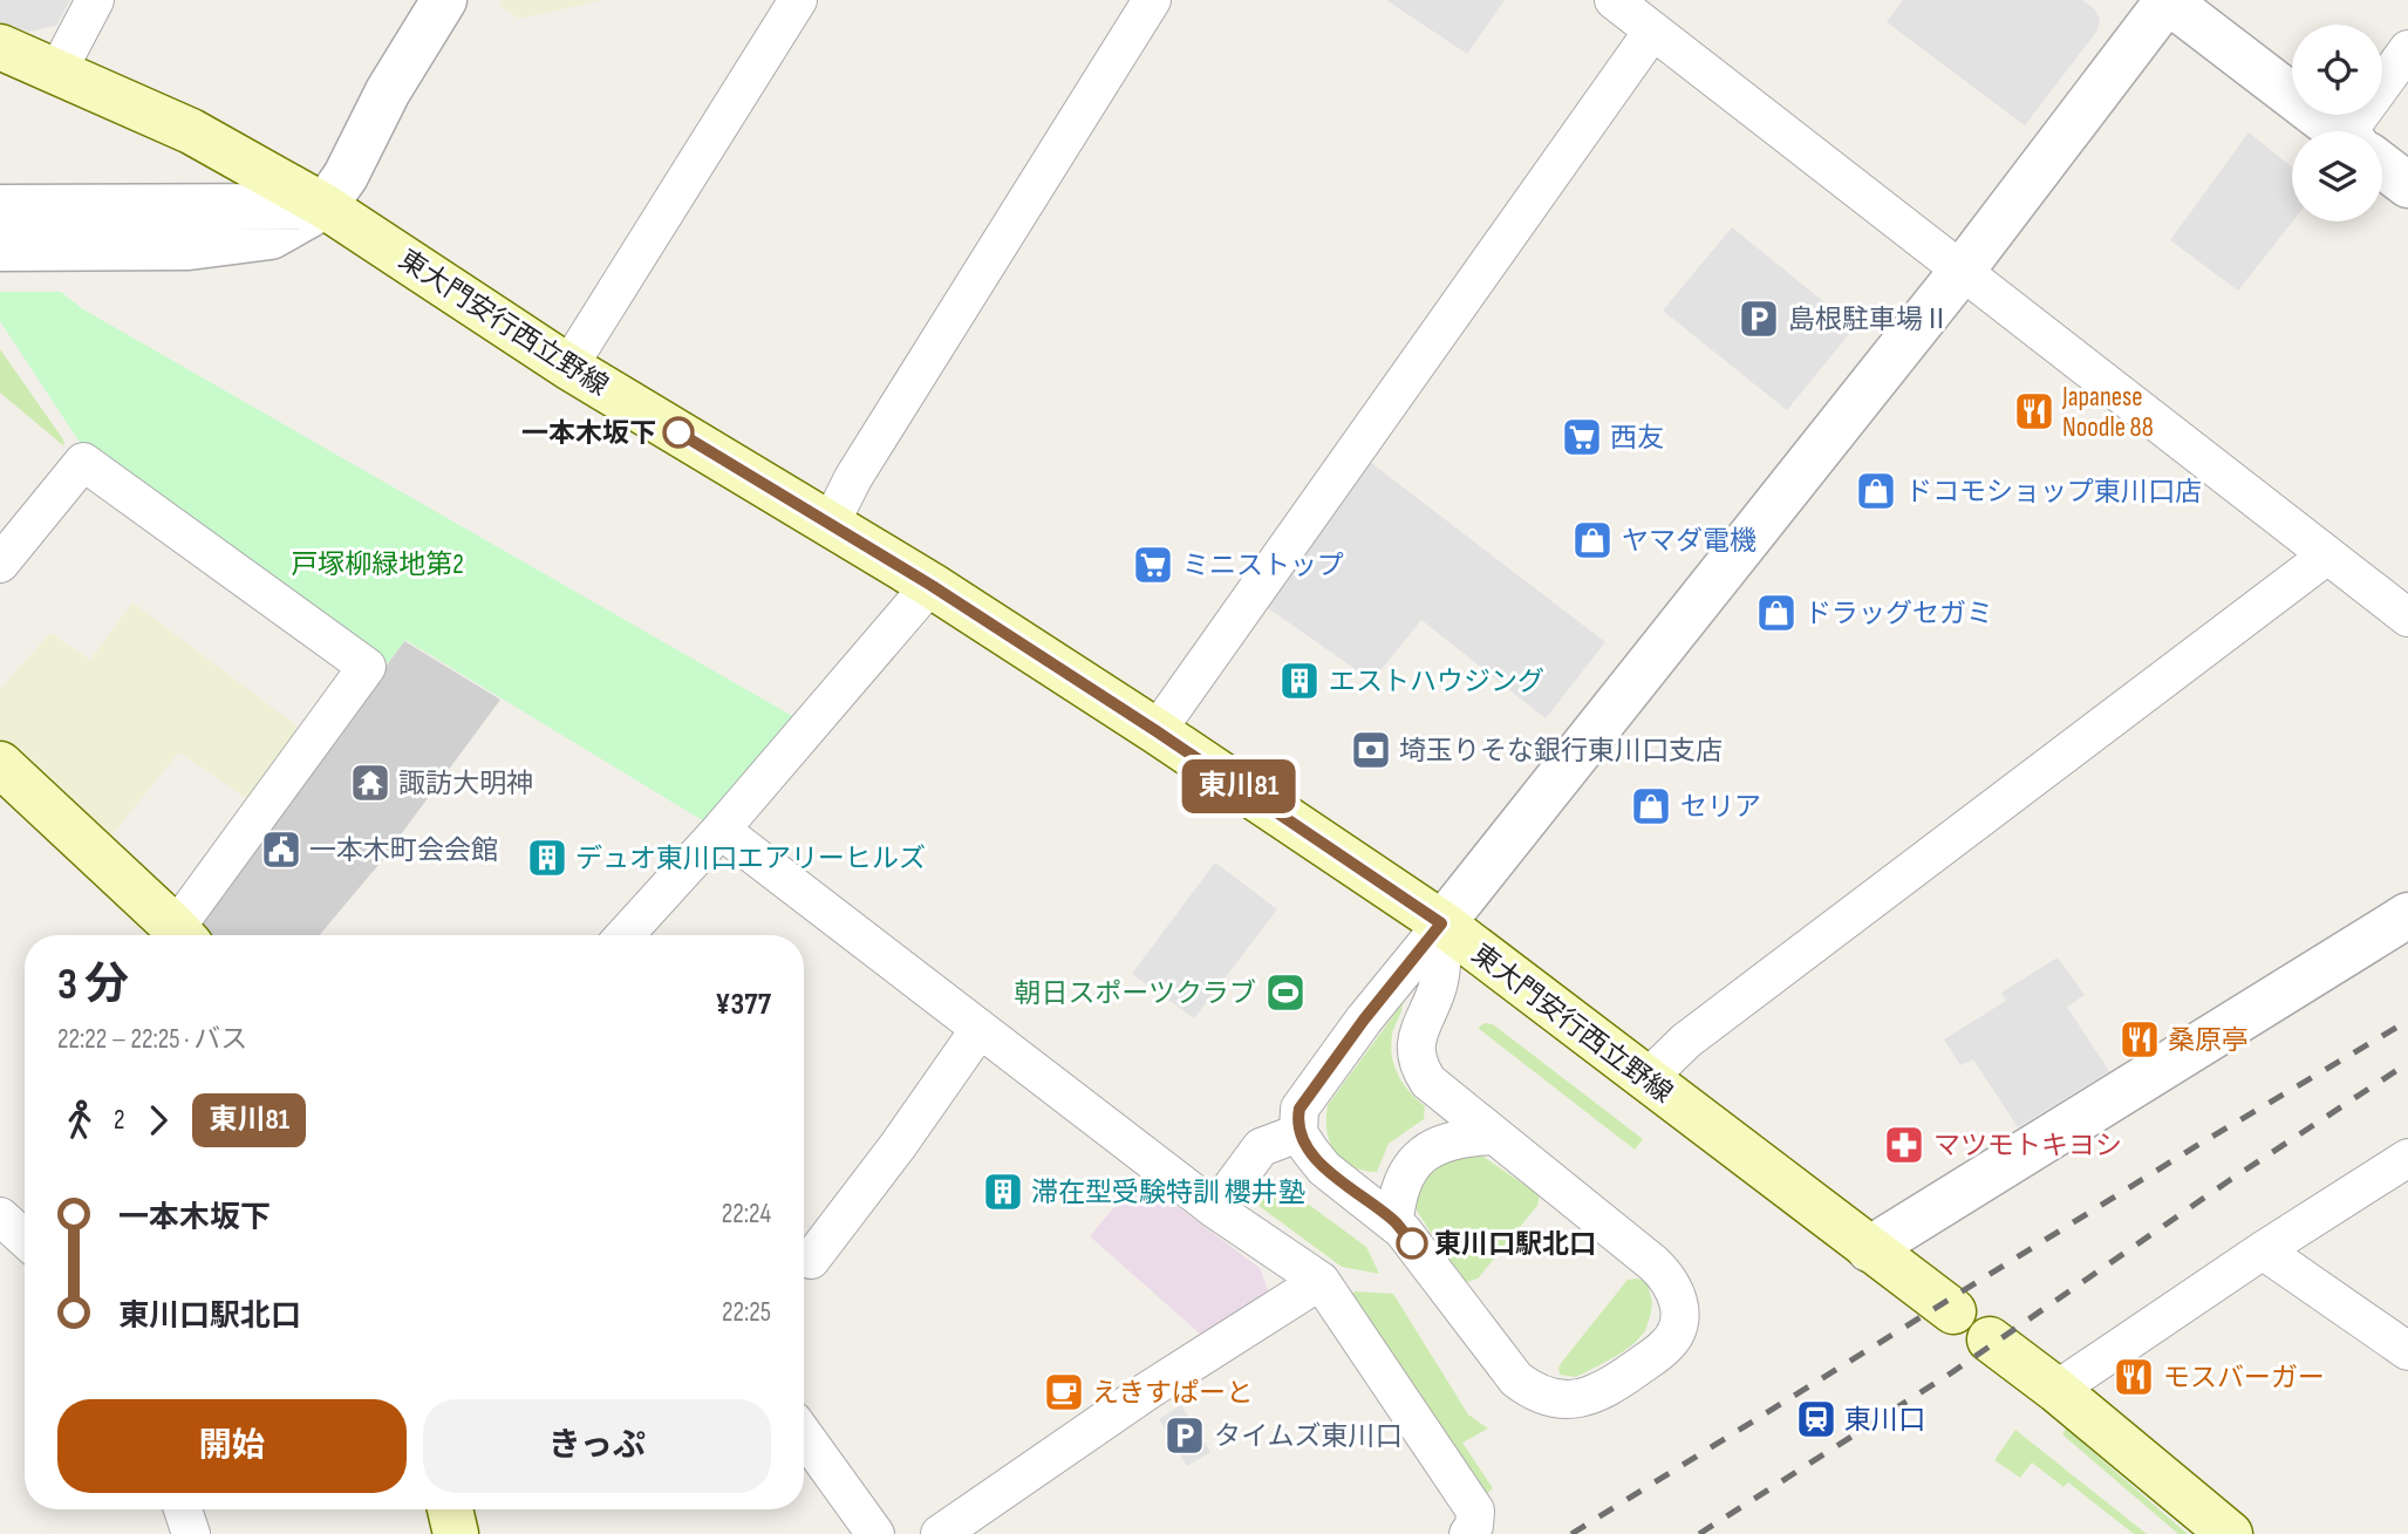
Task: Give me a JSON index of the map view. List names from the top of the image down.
{
  "streets": {
    "main road": ["東大門安行西立野線"]
  },
  "parks": ["戸塚柳緑地第2"],
  "places": {
    "parking": ["島根駐車場Ⅱ", "タイムズ東川口"],
    "restaurant": ["Japanese Noodle 88", "桑原亭", "モスバーガー"],
    "other": ["一本木坂下", "東川口駅北口"],
    "supermarket": ["西友", "ミニストップ"],
    "shop": [
      "ドコモショップ東川口店",
      "ヤマダ電機",
      "ドラッグセガミ",
      "セリア"
    ],
    "building": ["エストハウジング", "デュオ東川口エアリーヒルズ", "滞在型受験特訓 櫻井塾"],
    "bank": ["埼玉りそな銀行東川口支店"],
    "temple": ["諏訪大明神"],
    "public building": ["一本木町会会館"],
    "sports": ["朝日スポーツクラブ"],
    "pharmacy": ["マツモトキヨシ"],
    "cafe": ["えきすぱーと"],
    "station": ["東川口"]
  },
  "lines": ["bus line 東川81"],
  "page": {
    "on_map": "東川81",
    "heading": ["3 分", "22:22 – 22:25 · バス", "¥377"],
    "legs": ["2", "東川81"],
    "list": [
      {
        "name": "一本木坂下",
        "value": "22:24"
      },
      {
        "name": "東川口駅北口",
        "value": "22:25"
      }
    ],
    "buttons": ["開始", "きっぷ"]
  }
}
